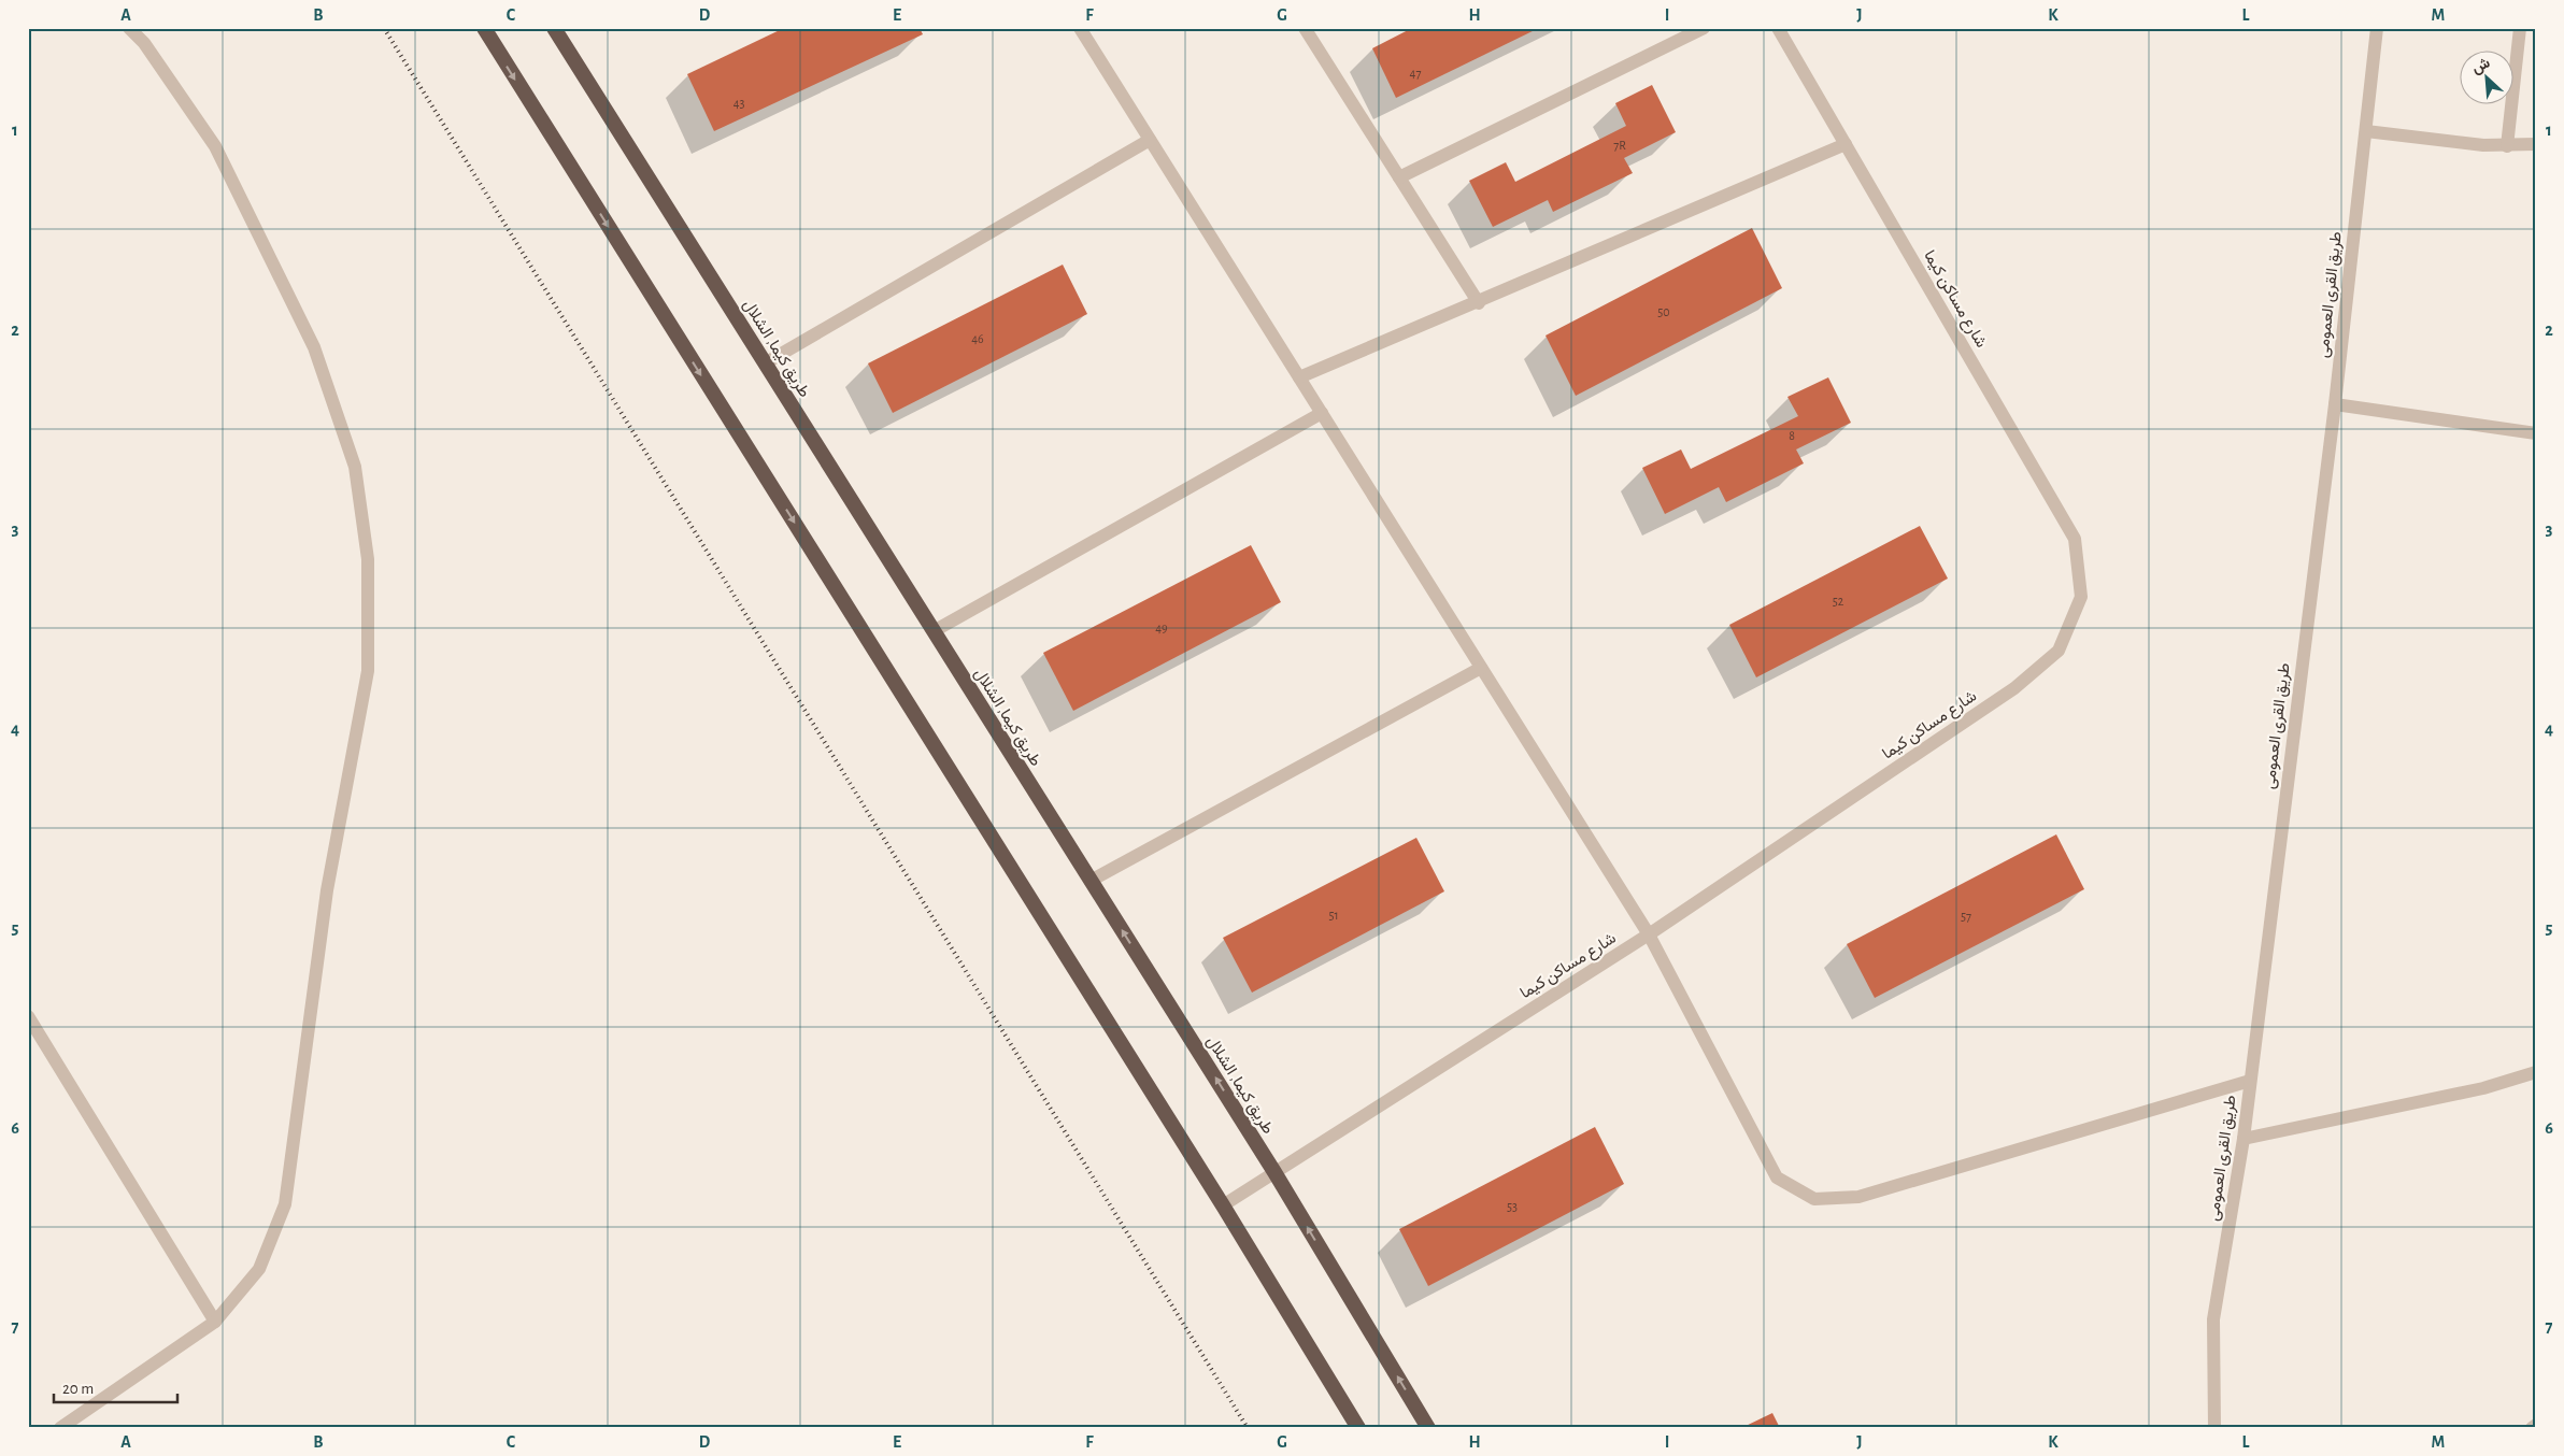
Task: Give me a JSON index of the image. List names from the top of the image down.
{
  "streets": {
    "highway": ["طريق كيما, الشلال"],
    "street": ["طريق القرى العمومى", "شارع مساكن كيما"]
  },
  "crossings": [
    ["شارع مساكن كيما", "طريق كيما, الشلال"]
  ],
  "house_numbers": [
    "47",
    "43",
    "7R",
    "50",
    "46",
    "8",
    "52",
    "49",
    "51",
    "57",
    "53"
  ],
  "scale_bar": "20 m",
  "north": "top left",
  "grid": {
    "columns": [
      "A",
      "B",
      "C",
      "D",
      "E",
      "F",
      "G",
      "H",
      "I",
      "J",
      "K",
      "L",
      "M"
    ],
    "rows": [
      "1",
      "2",
      "3",
      "4",
      "5",
      "6",
      "7"
    ]
  }
}
